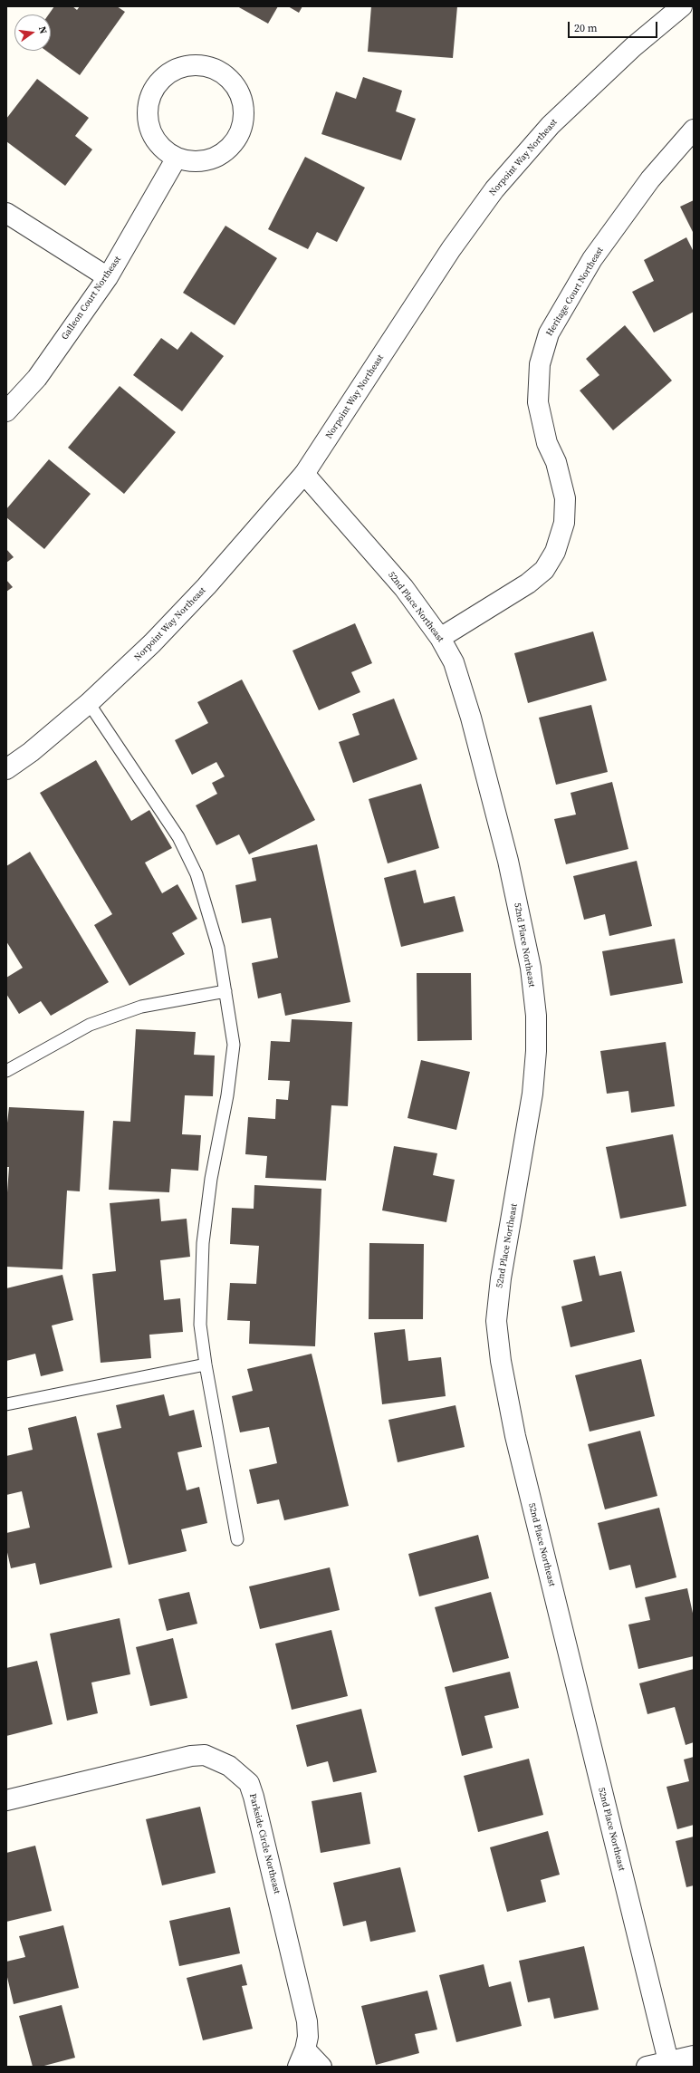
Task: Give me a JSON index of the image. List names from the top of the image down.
{
  "streets": {
    "street": [
      "Norpoint Way Northeast",
      "Heritage Court Northeast",
      "Galleon Court Northeast",
      "52nd Place Northeast",
      "Parkside Circle Northeast"
    ]
  },
  "crossings": [
    ["Norpoint Way Northeast", "52nd Place Northeast"],
    ["Heritage Court Northeast", "52nd Place Northeast"]
  ],
  "scale_bar": "20 m",
  "north": "right"
}
